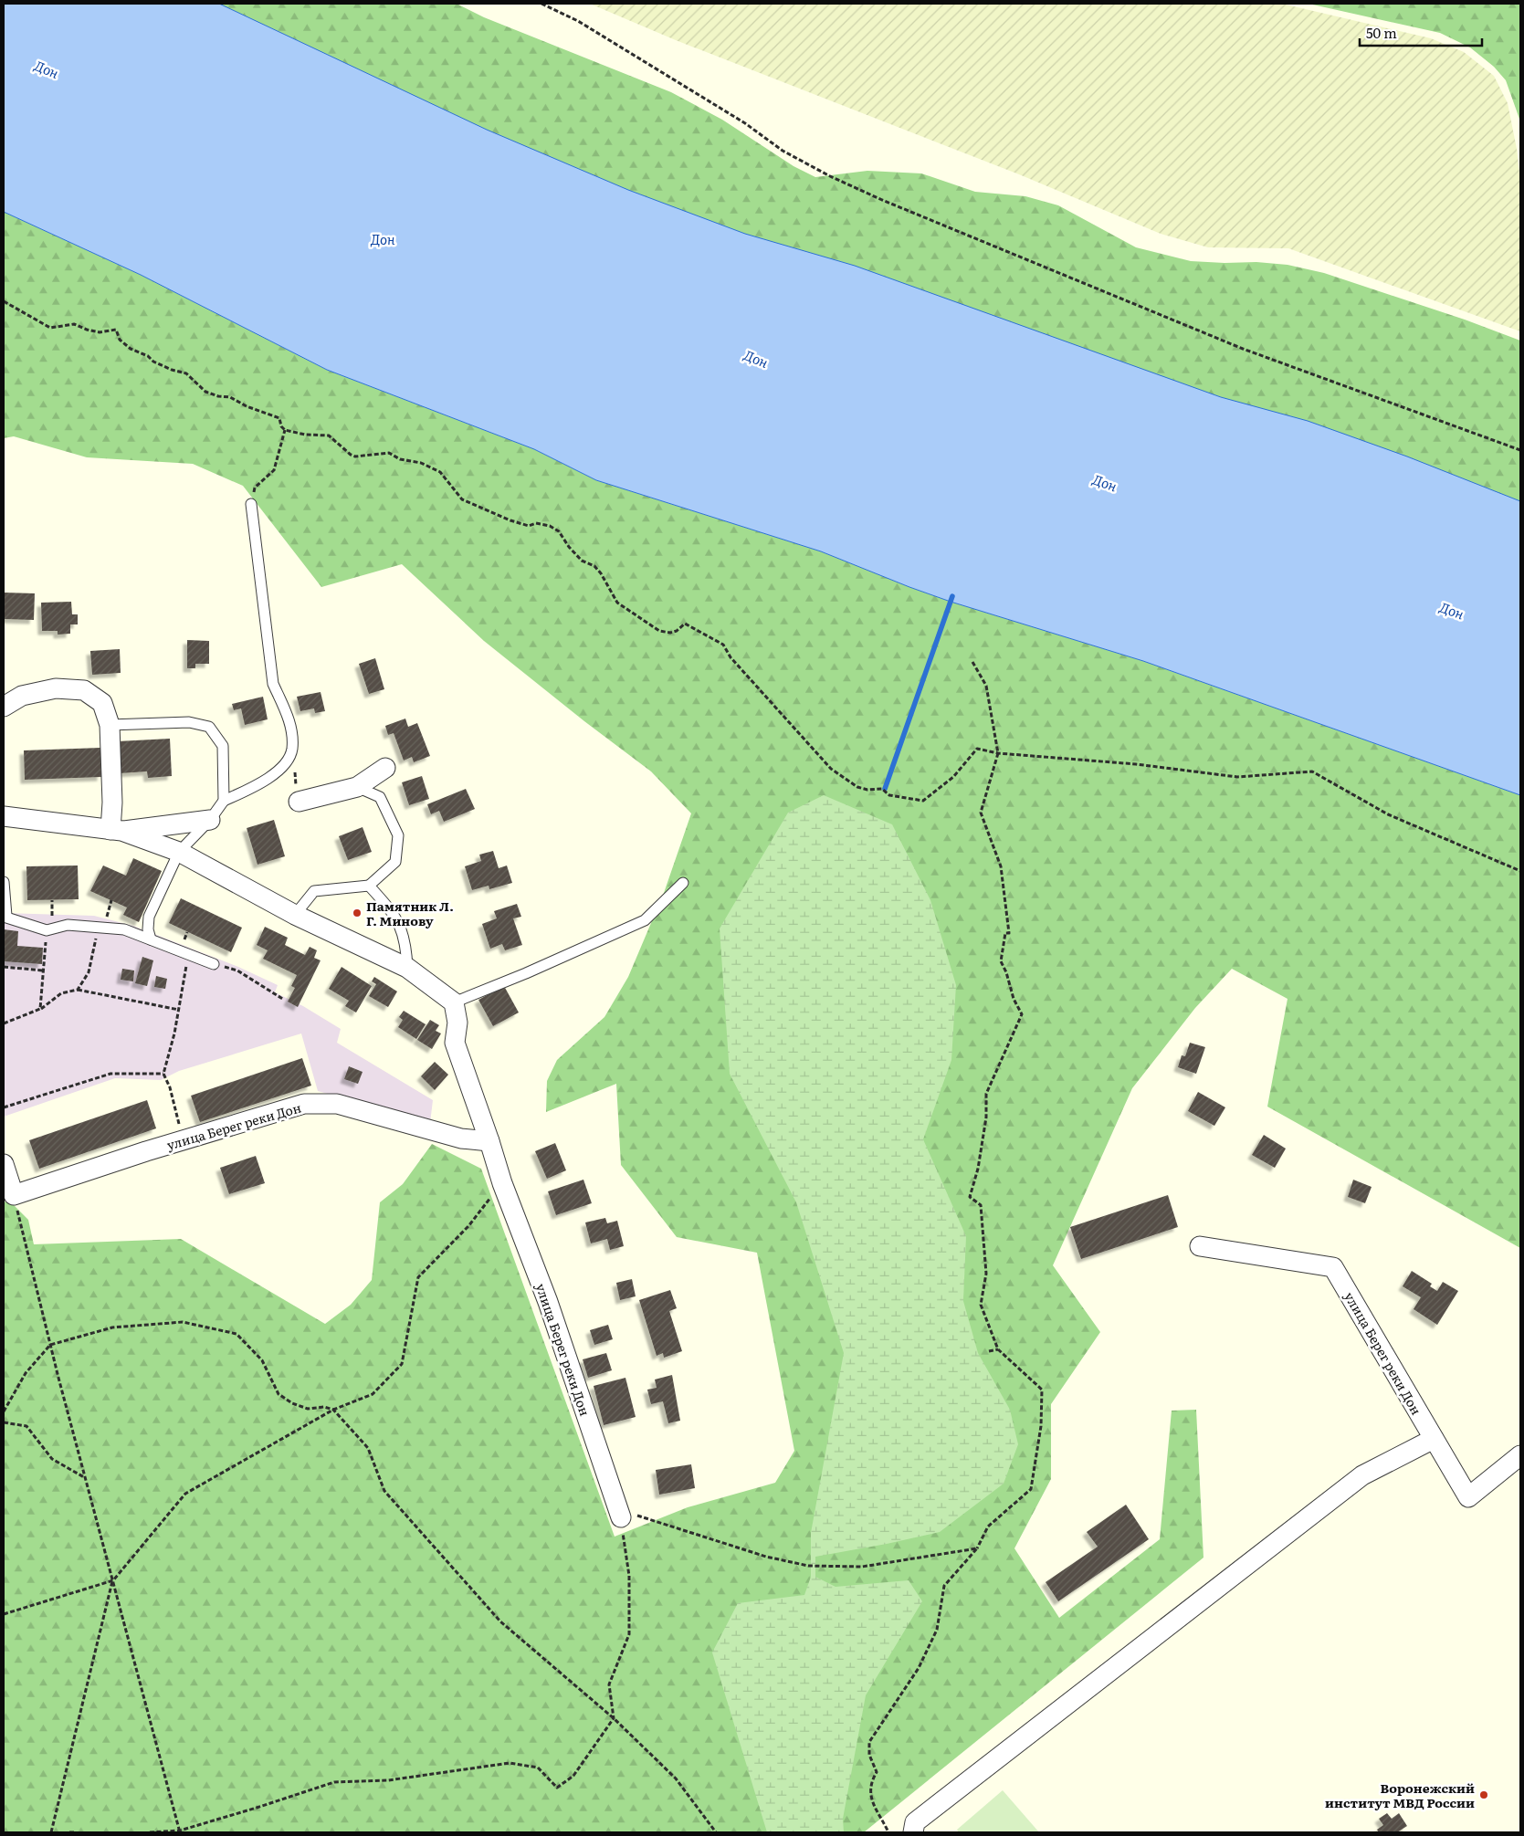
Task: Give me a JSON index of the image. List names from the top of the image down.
{
  "streets": {
    "street": ["улица Берег реки Дон"]
  },
  "water": ["Дон"],
  "places": ["Памятник Л. Г. Минову", "Воронежский институт МВД России"],
  "scale_bar": "50 m"
}
